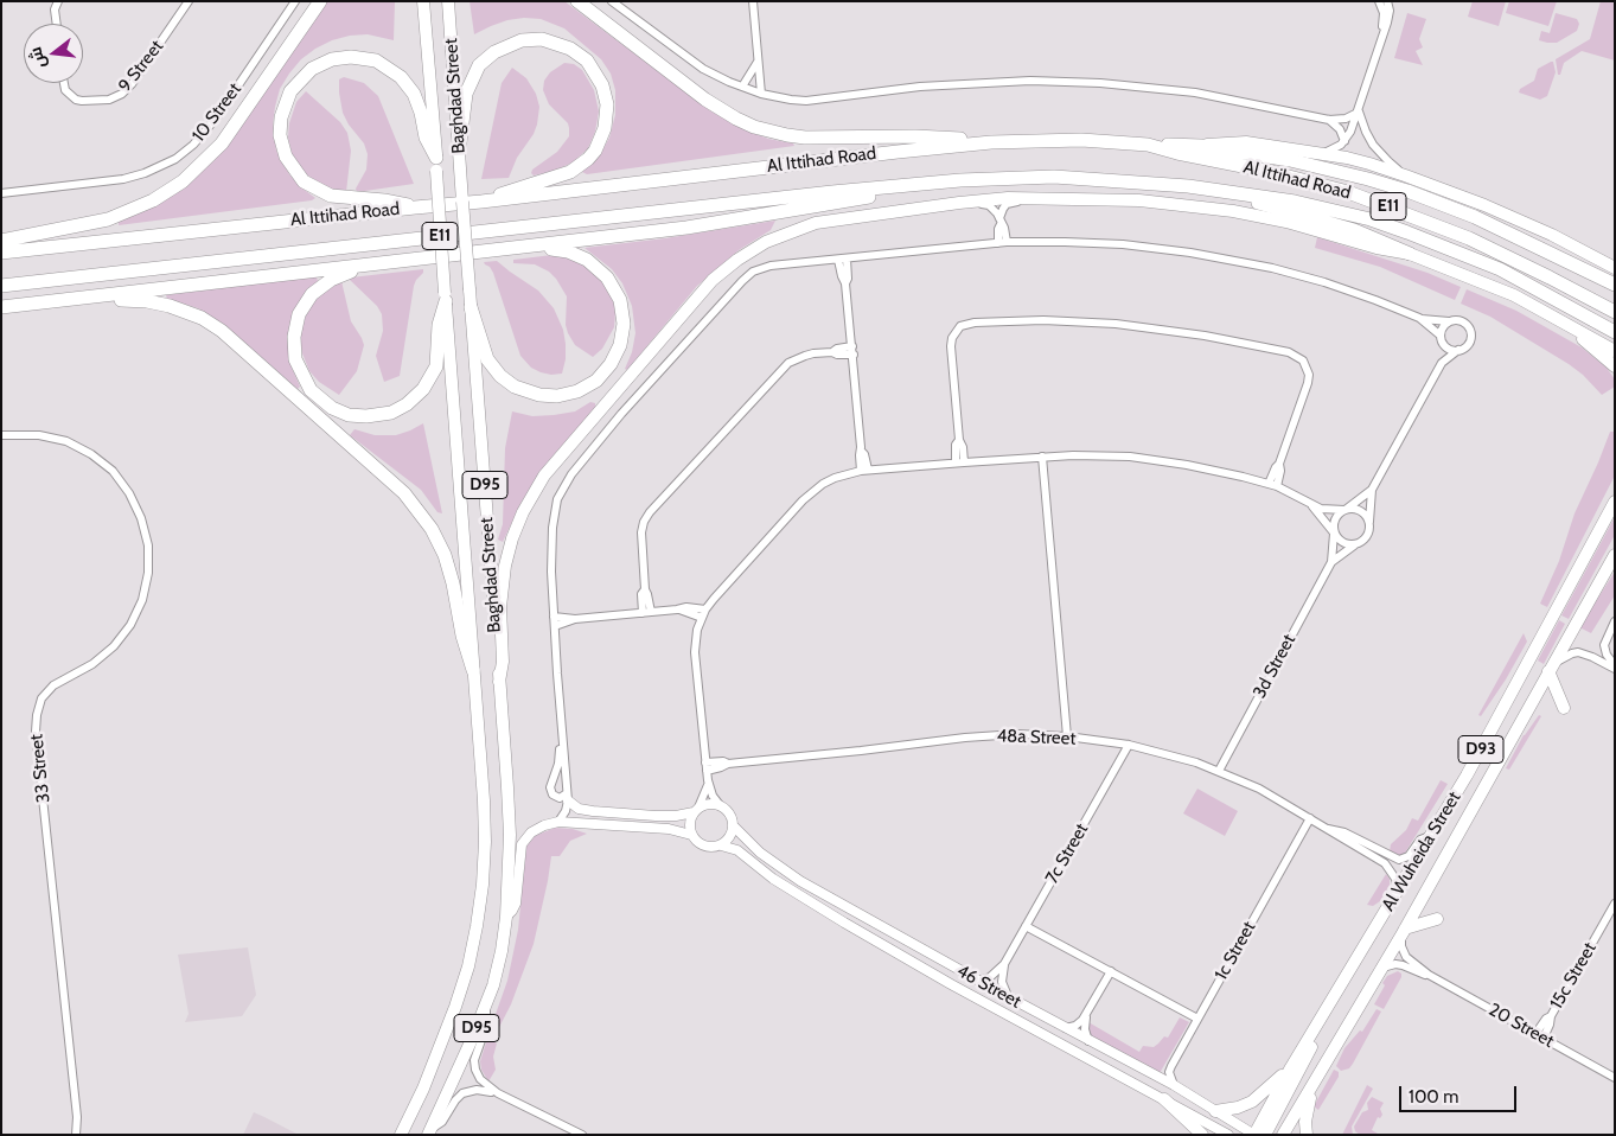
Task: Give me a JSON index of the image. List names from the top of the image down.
{
  "streets": {
    "highway": ["Al Ittihad Road", "E11"],
    "main road": [
      "Baghdad Street",
      "D95",
      "D93",
      "Al Wuheida Street"
    ],
    "street": [
      "9 Street",
      "10 Street",
      "3d Street",
      "48a Street",
      "33 Street",
      "7c Street",
      "1c Street",
      "15c Street",
      "46 Street",
      "20 Street"
    ]
  },
  "crossings": [
    ["3d Street", "48a Street"],
    ["48a Street", "Al Wuheida Street"],
    ["48a Street", "7c Street"],
    ["48a Street", "1c Street"],
    ["Al Wuheida Street", "46 Street"],
    ["Al Wuheida Street", "20 Street"],
    ["7c Street", "46 Street"],
    ["1c Street", "46 Street"],
    ["15c Street", "20 Street"]
  ],
  "scale_bar": "100 m",
  "north": "left"
}
